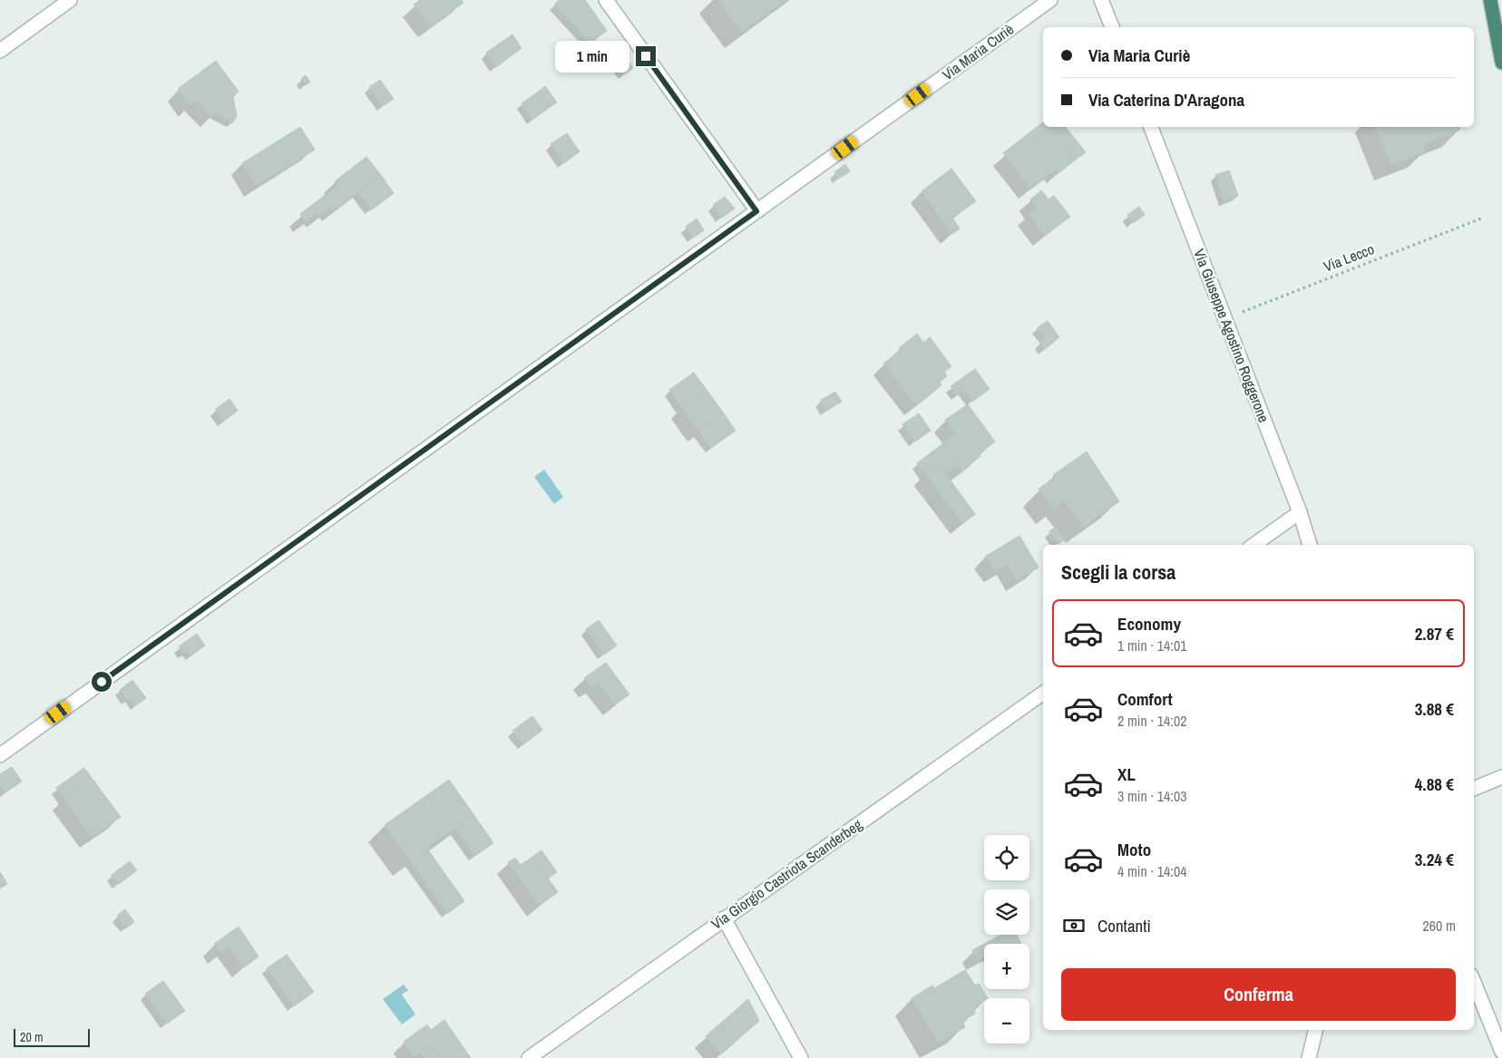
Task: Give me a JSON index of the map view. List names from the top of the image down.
{
  "streets": {
    "street": ["Via Maria Curiè", "Via Giuseppe Agostino Roggerone", "Via Giorgio Castriota Scanderbeg"],
    "path": ["Via Lecco"]
  },
  "crossings": [
    ["Via Lecco", "Via Giuseppe Agostino Roggerone"]
  ],
  "scale_bar": "20 m",
  "page": {
    "banner": ["Via Maria Curiè", "Via Caterina D'Aragona"],
    "bubble": "1 min",
    "heading": "Scegli la corsa",
    "list": [
      {
        "name": "Economy",
        "note": "1 min · 14:01",
        "value": "2.87 €"
      },
      {
        "name": "Comfort",
        "note": "2 min · 14:02",
        "value": "3.88 €"
      },
      {
        "name": "XL",
        "note": "3 min · 14:03",
        "value": "4.88 €"
      },
      {
        "name": "Moto",
        "note": "4 min · 14:04",
        "value": "3.24 €"
      }
    ],
    "map_buttons": ["+", "−"],
    "pay": ["Contanti", "260 m"],
    "buttons": "Conferma",
    "scale": "20 m"
  }
}
